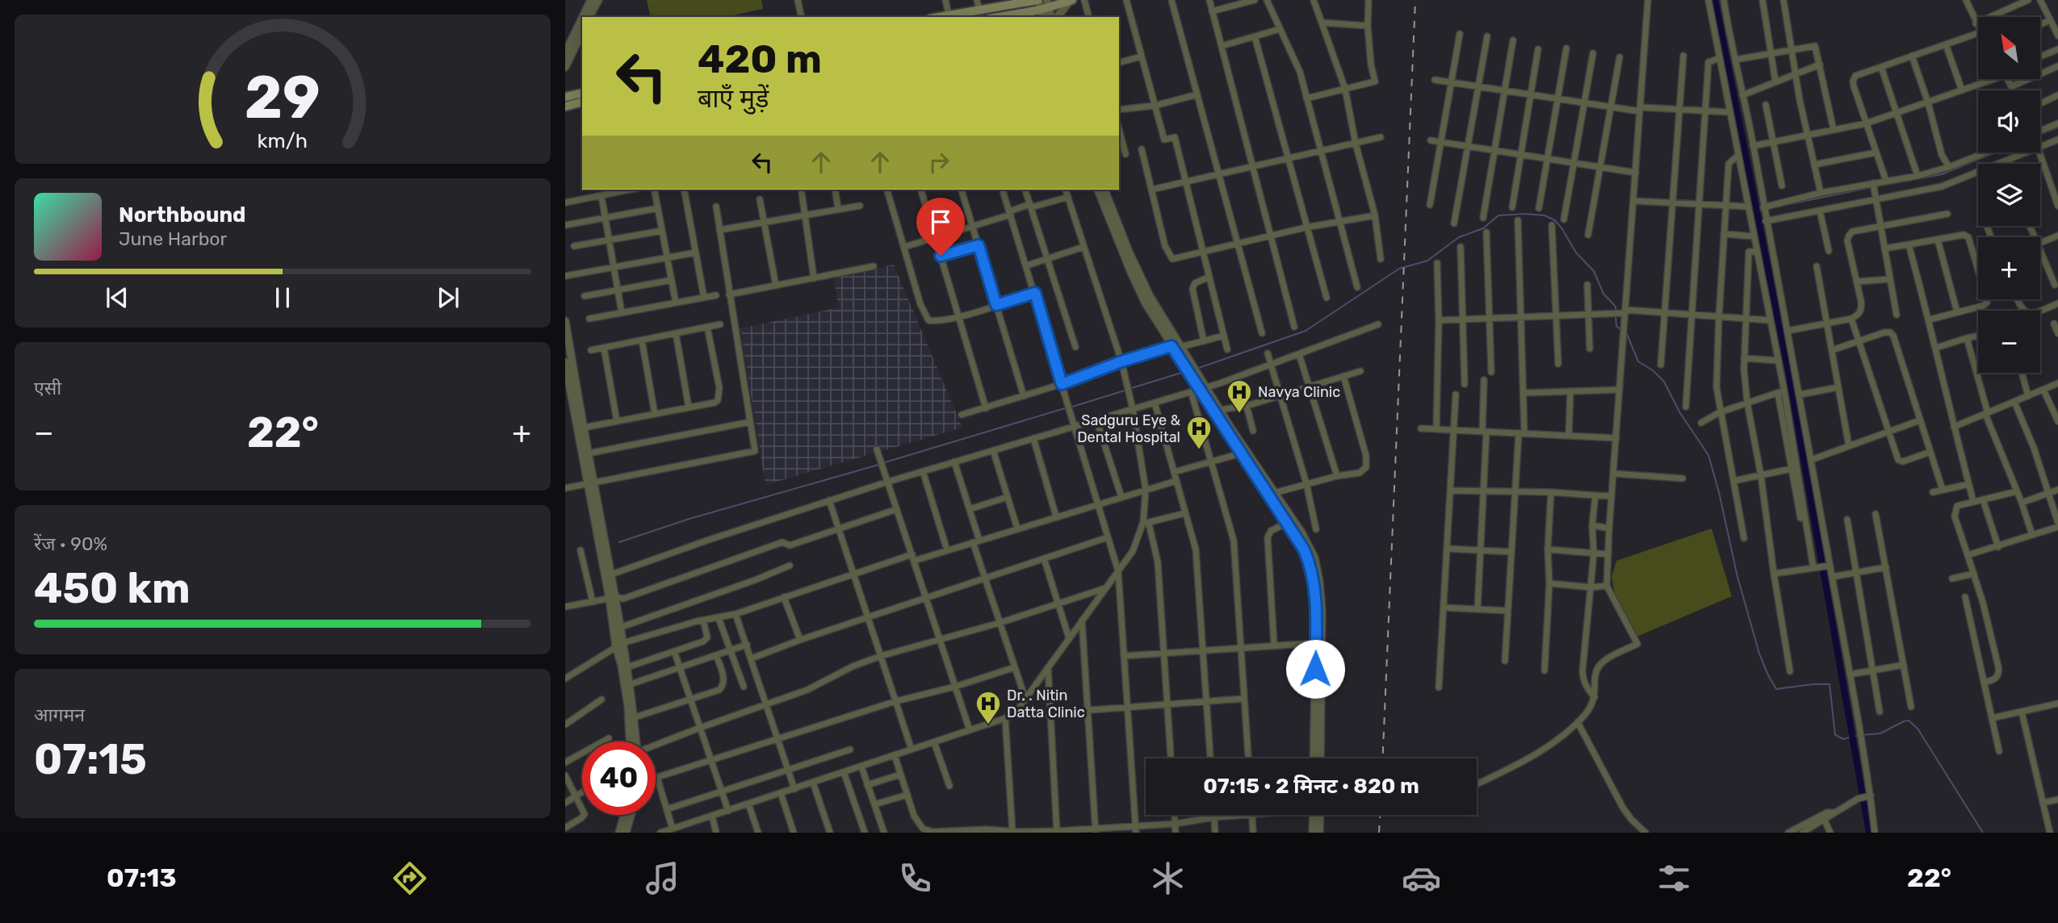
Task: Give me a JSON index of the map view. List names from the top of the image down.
{
  "places": {
    "hospital": ["Navya Clinic", "Sadguru Eye & Dental Hospital", "Dr. . Nitin Datta Clinic"]
  },
  "north": "top left",
  "page": {
    "map_buttons": ["+", "−"],
    "turn": ["420 m", "बाएँ मुड़ें"],
    "song": ["Northbound", "June Harbor"],
    "tile": [
      "एसी",
      ["रेंज · 90%", "450 km"],
      ["आगमन", "07:15"]
    ],
    "heat": ["−", "22°", "+"],
    "limit": "40",
    "trip": "07:15 · 2 मिनट · 820 m",
    "tabs": ["07:13", "22°"],
    "gauge": ["29", "km/h"]
  }
}
